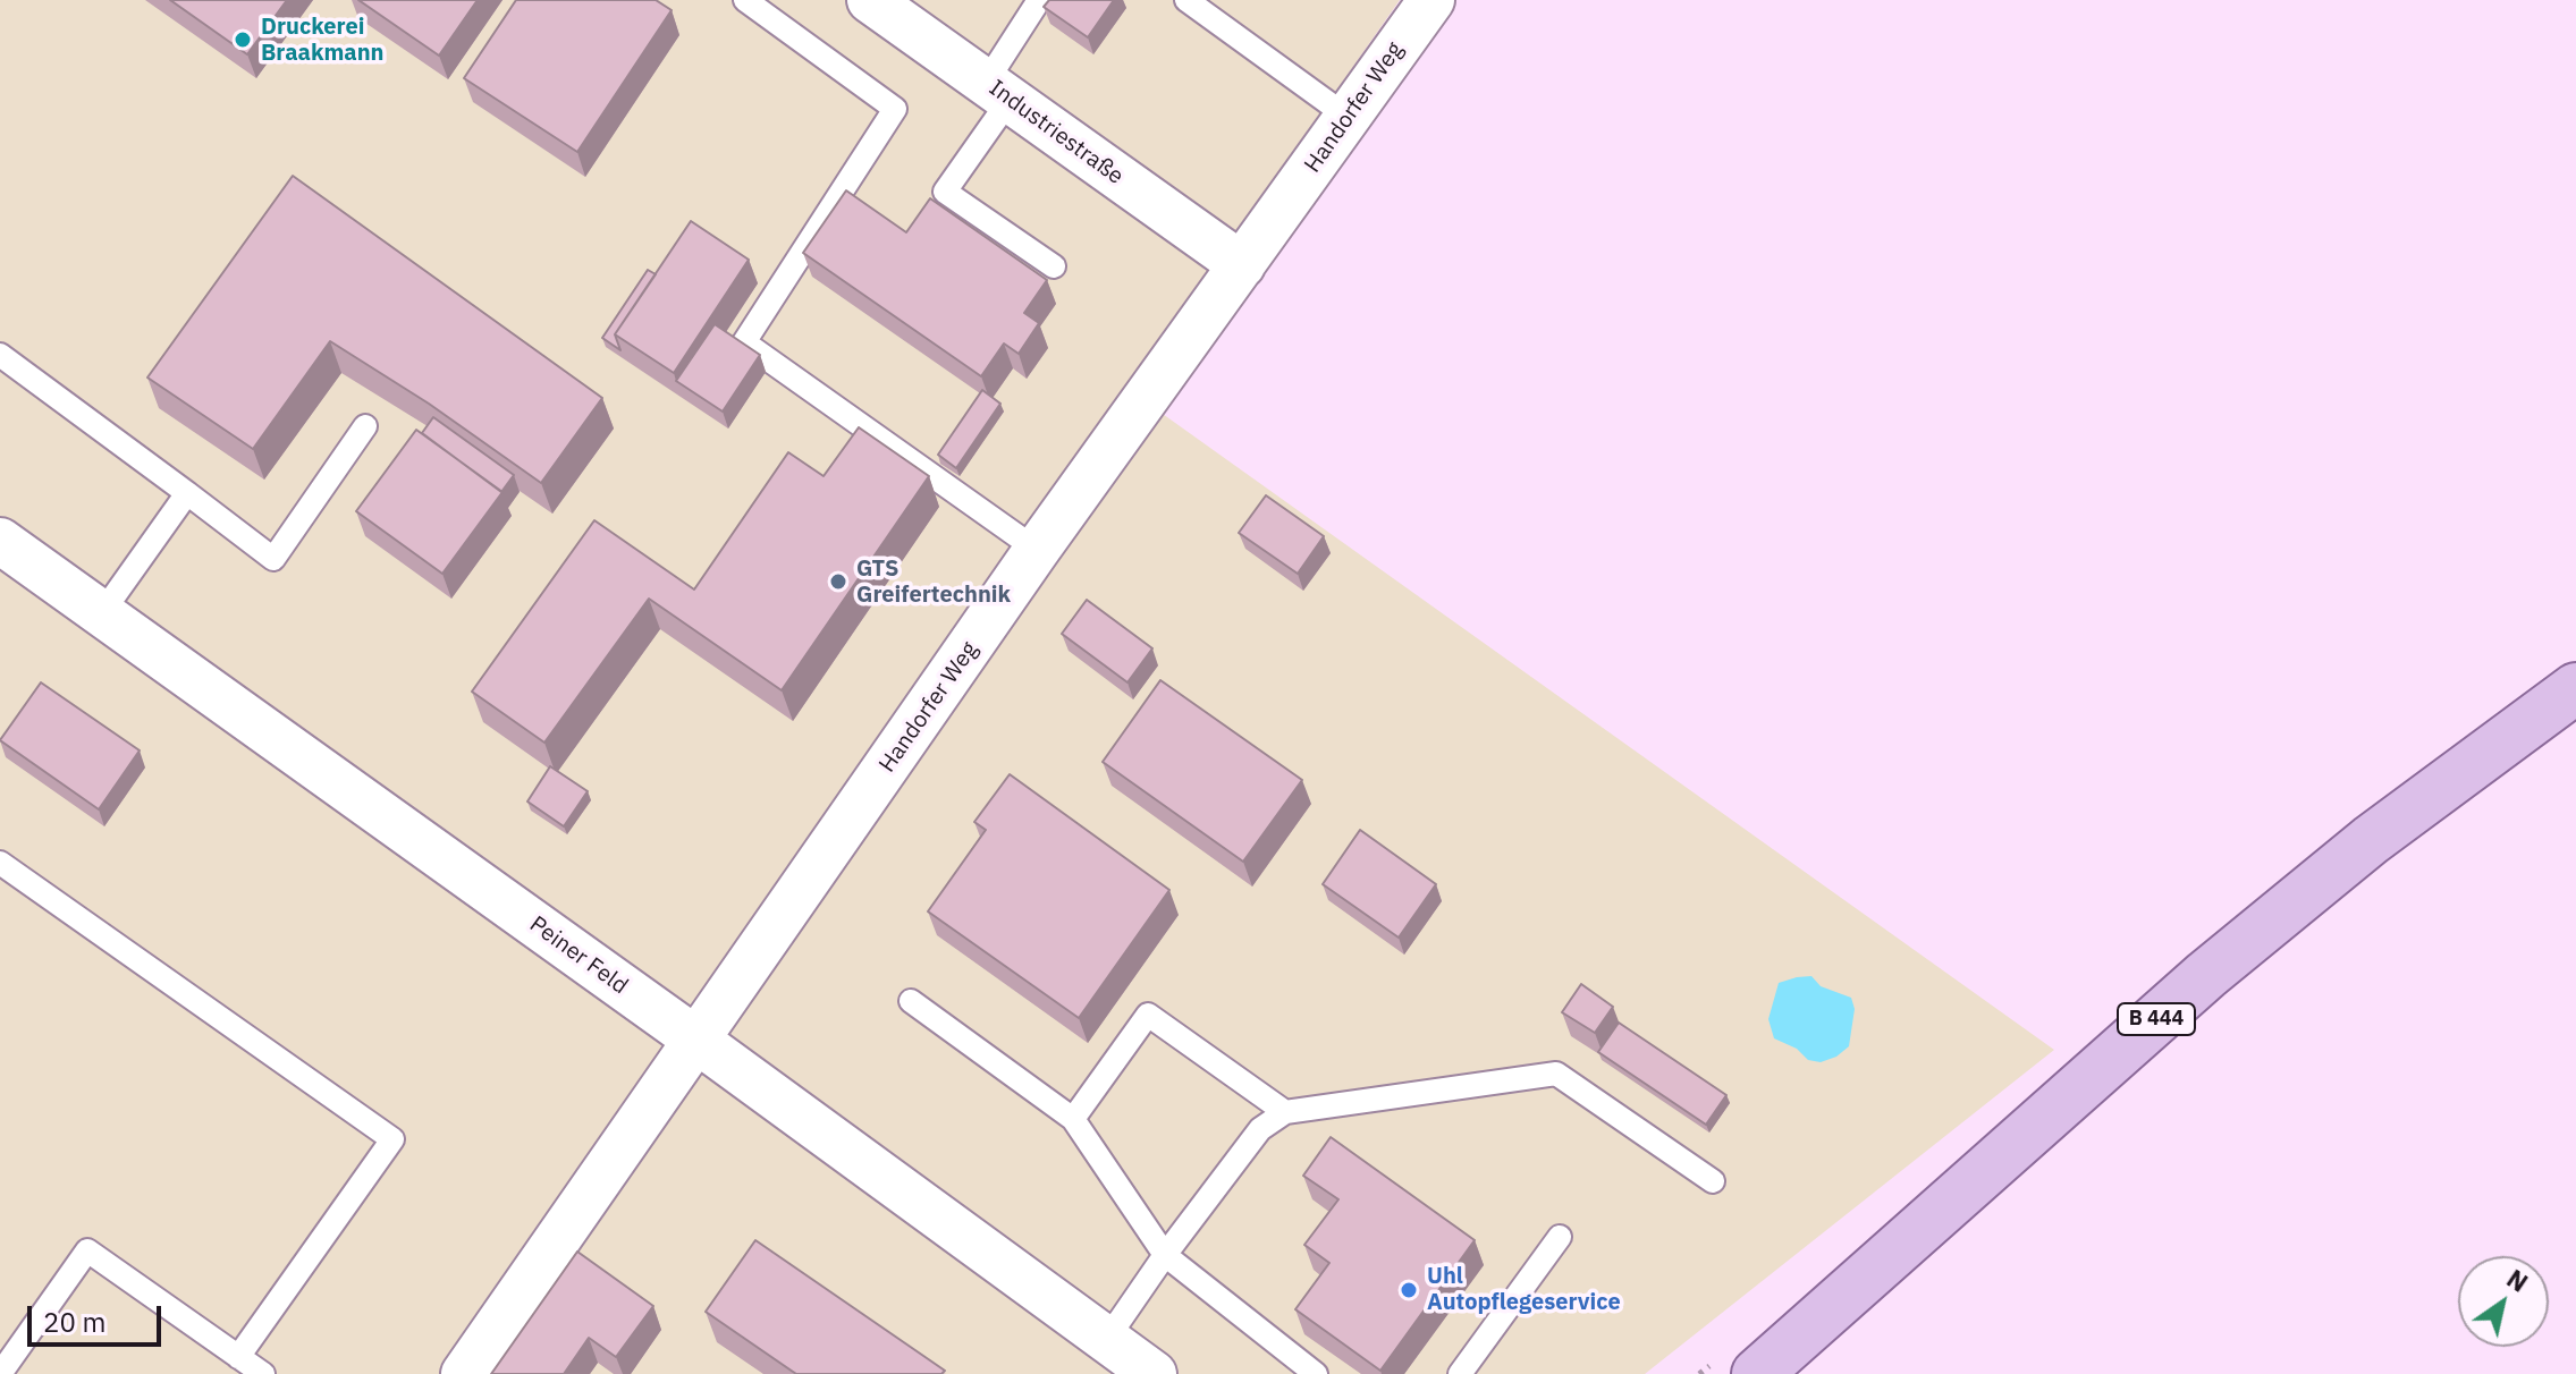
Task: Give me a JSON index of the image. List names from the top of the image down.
{
  "streets": {
    "main road": ["B 444"],
    "street": ["Handorfer Weg", "Industriestraße", "Peiner Feld"]
  },
  "crossings": [
    ["Handorfer Weg", "Industriestraße"],
    ["Handorfer Weg", "Peiner Feld"]
  ],
  "places": ["Druckerei Braakmann", "GTS Greifertechnik", "Uhl Autopflegeservice"],
  "scale_bar": "20 m",
  "north": "top right"
}
